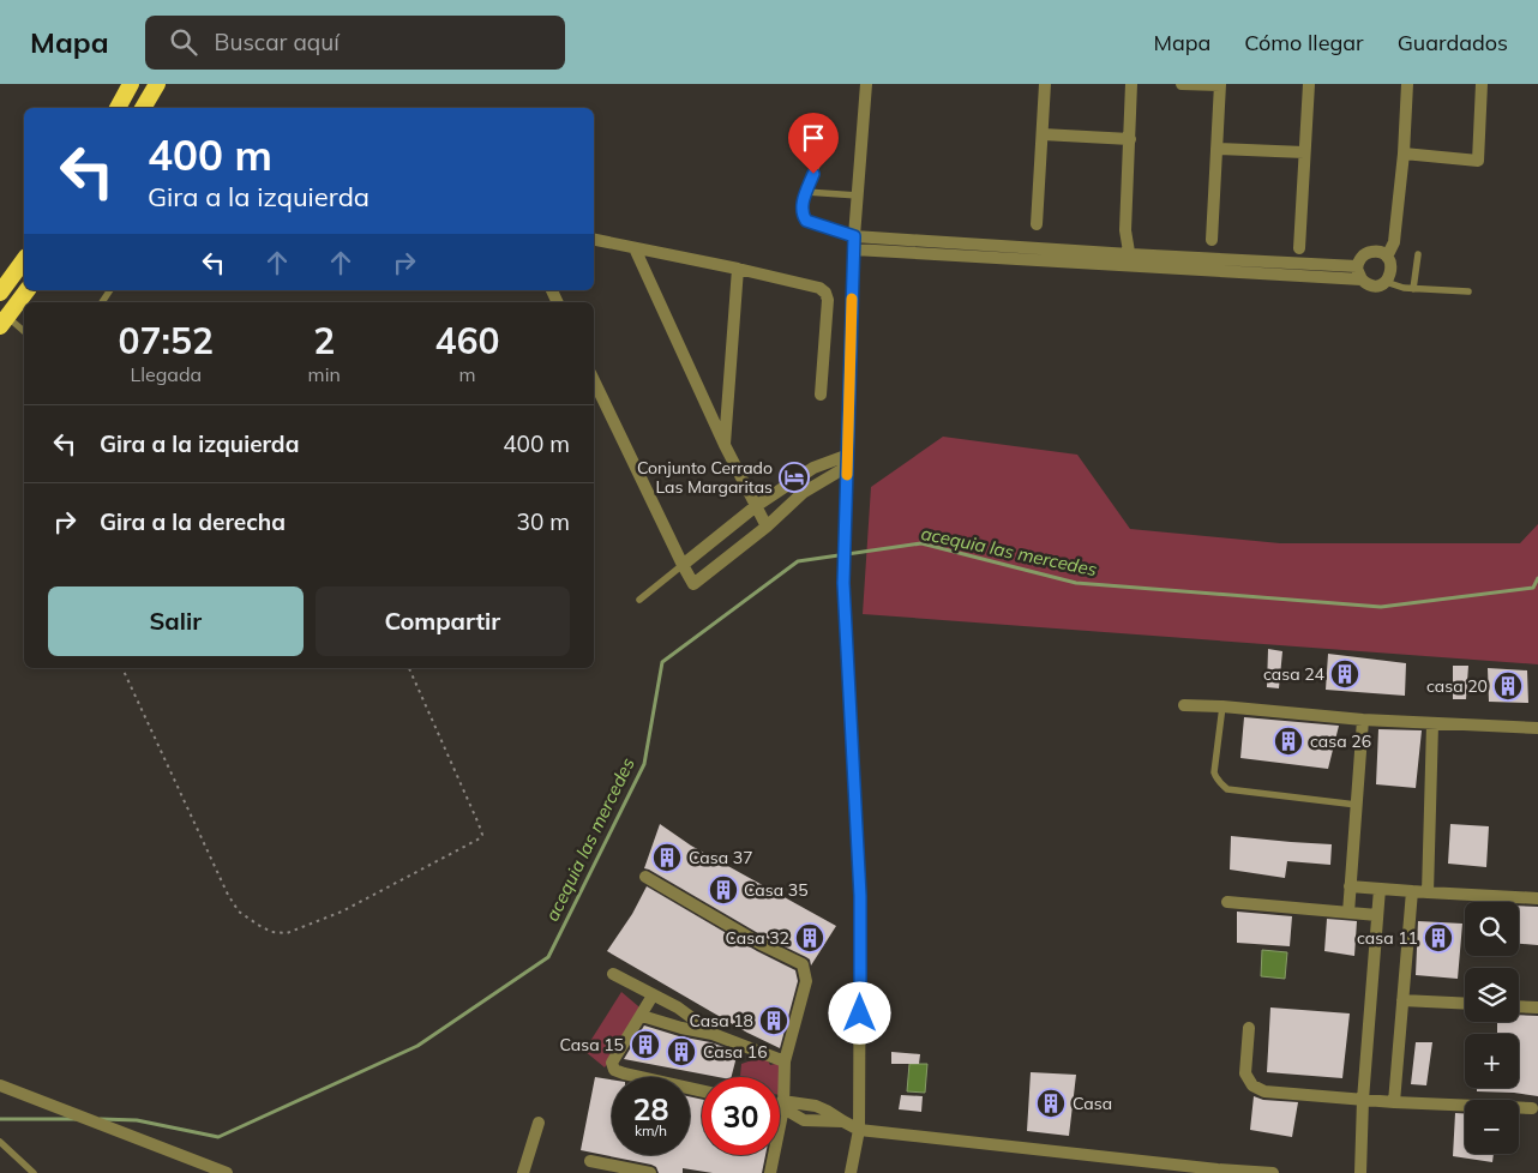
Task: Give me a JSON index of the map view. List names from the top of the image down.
{
  "water": ["acequia las mercedes"],
  "places": {
    "hotel": ["Conjunto Cerrado Las Margaritas"],
    "building": [
      "casa 24",
      "casa 20",
      "casa 26",
      "Casa 37",
      "Casa 35",
      "Casa 32",
      "casa 11",
      "Casa 18",
      "Casa 15",
      "Casa 16",
      "Casa"
    ]
  },
  "page": {
    "header": "Mapa",
    "search": "Buscar aquí",
    "nav": ["Mapa", "Cómo llegar", "Guardados"],
    "turn": ["400 m", "Gira a la izquierda"],
    "eta": [
      "07:52",
      "Llegada",
      "2",
      "min",
      "460",
      "m"
    ],
    "list": [
      {
        "name": "Gira a la izquierda",
        "value": "400 m"
      },
      {
        "name": "Gira a la derecha",
        "value": "30 m"
      }
    ],
    "buttons": ["Salir", "Compartir"],
    "map_buttons": ["+", "−"],
    "speed": "28 km/h",
    "limit": "30"
  }
}
